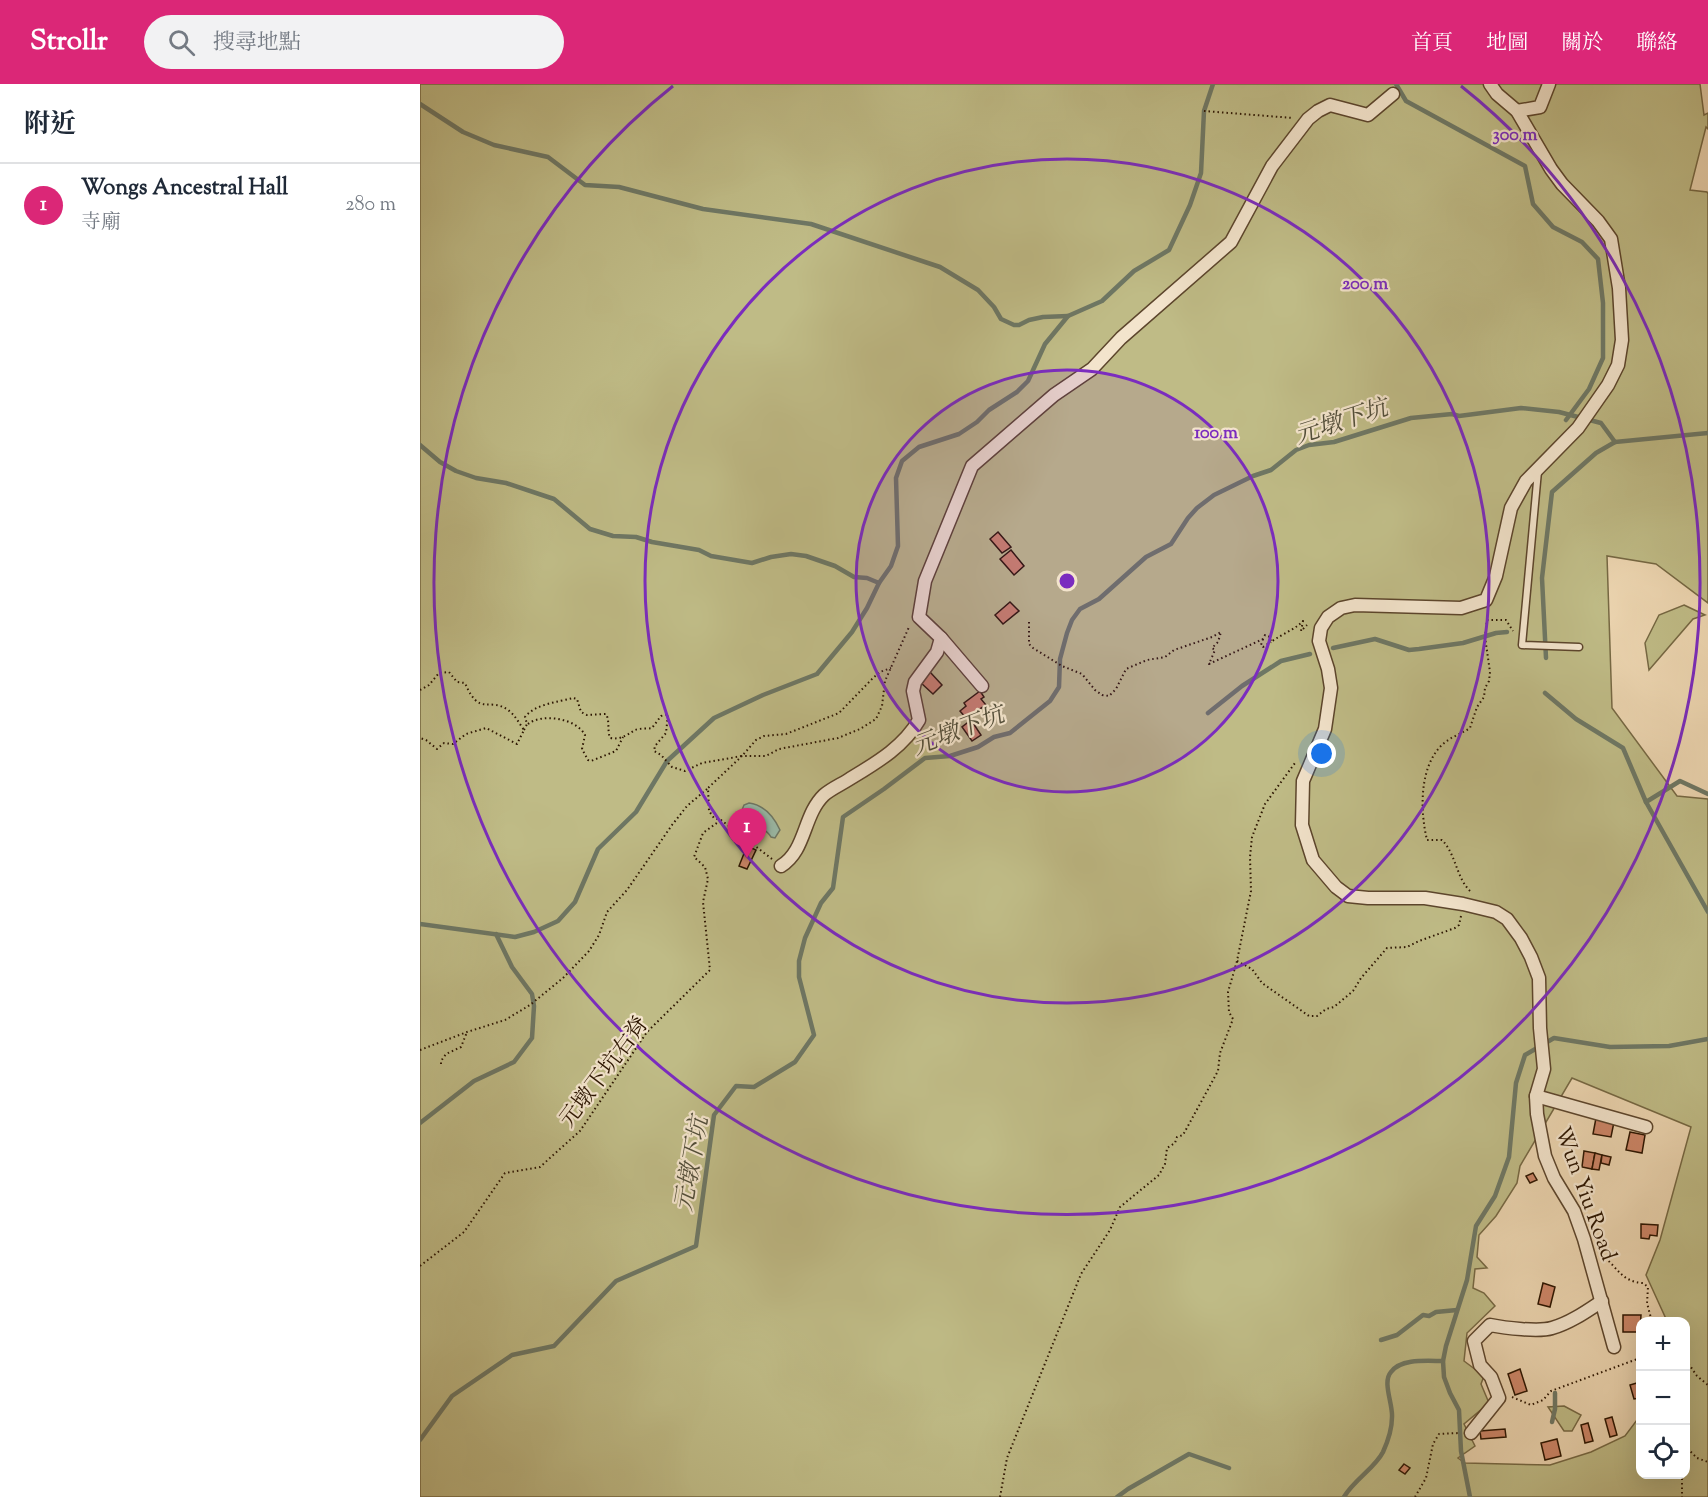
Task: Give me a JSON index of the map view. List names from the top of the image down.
{
  "streets": {
    "street": ["Wun Yiu Road"],
    "path": ["元墩下坑右脊"]
  },
  "water": ["元墩下坑"],
  "page": {
    "header": "Strollr",
    "search": "搜尋地點",
    "nav": [
      "首頁",
      "地圖",
      "關於",
      "聯絡"
    ],
    "heading": "附近",
    "list": [
      {
        "mark": "1",
        "name": "Wongs Ancestral Hall",
        "note": "寺廟",
        "value": "280 m"
      }
    ],
    "pins": "1",
    "map_buttons": ["+", "−"]
  },
  "rings": ["300 m", "200 m", "100 m"]
}
